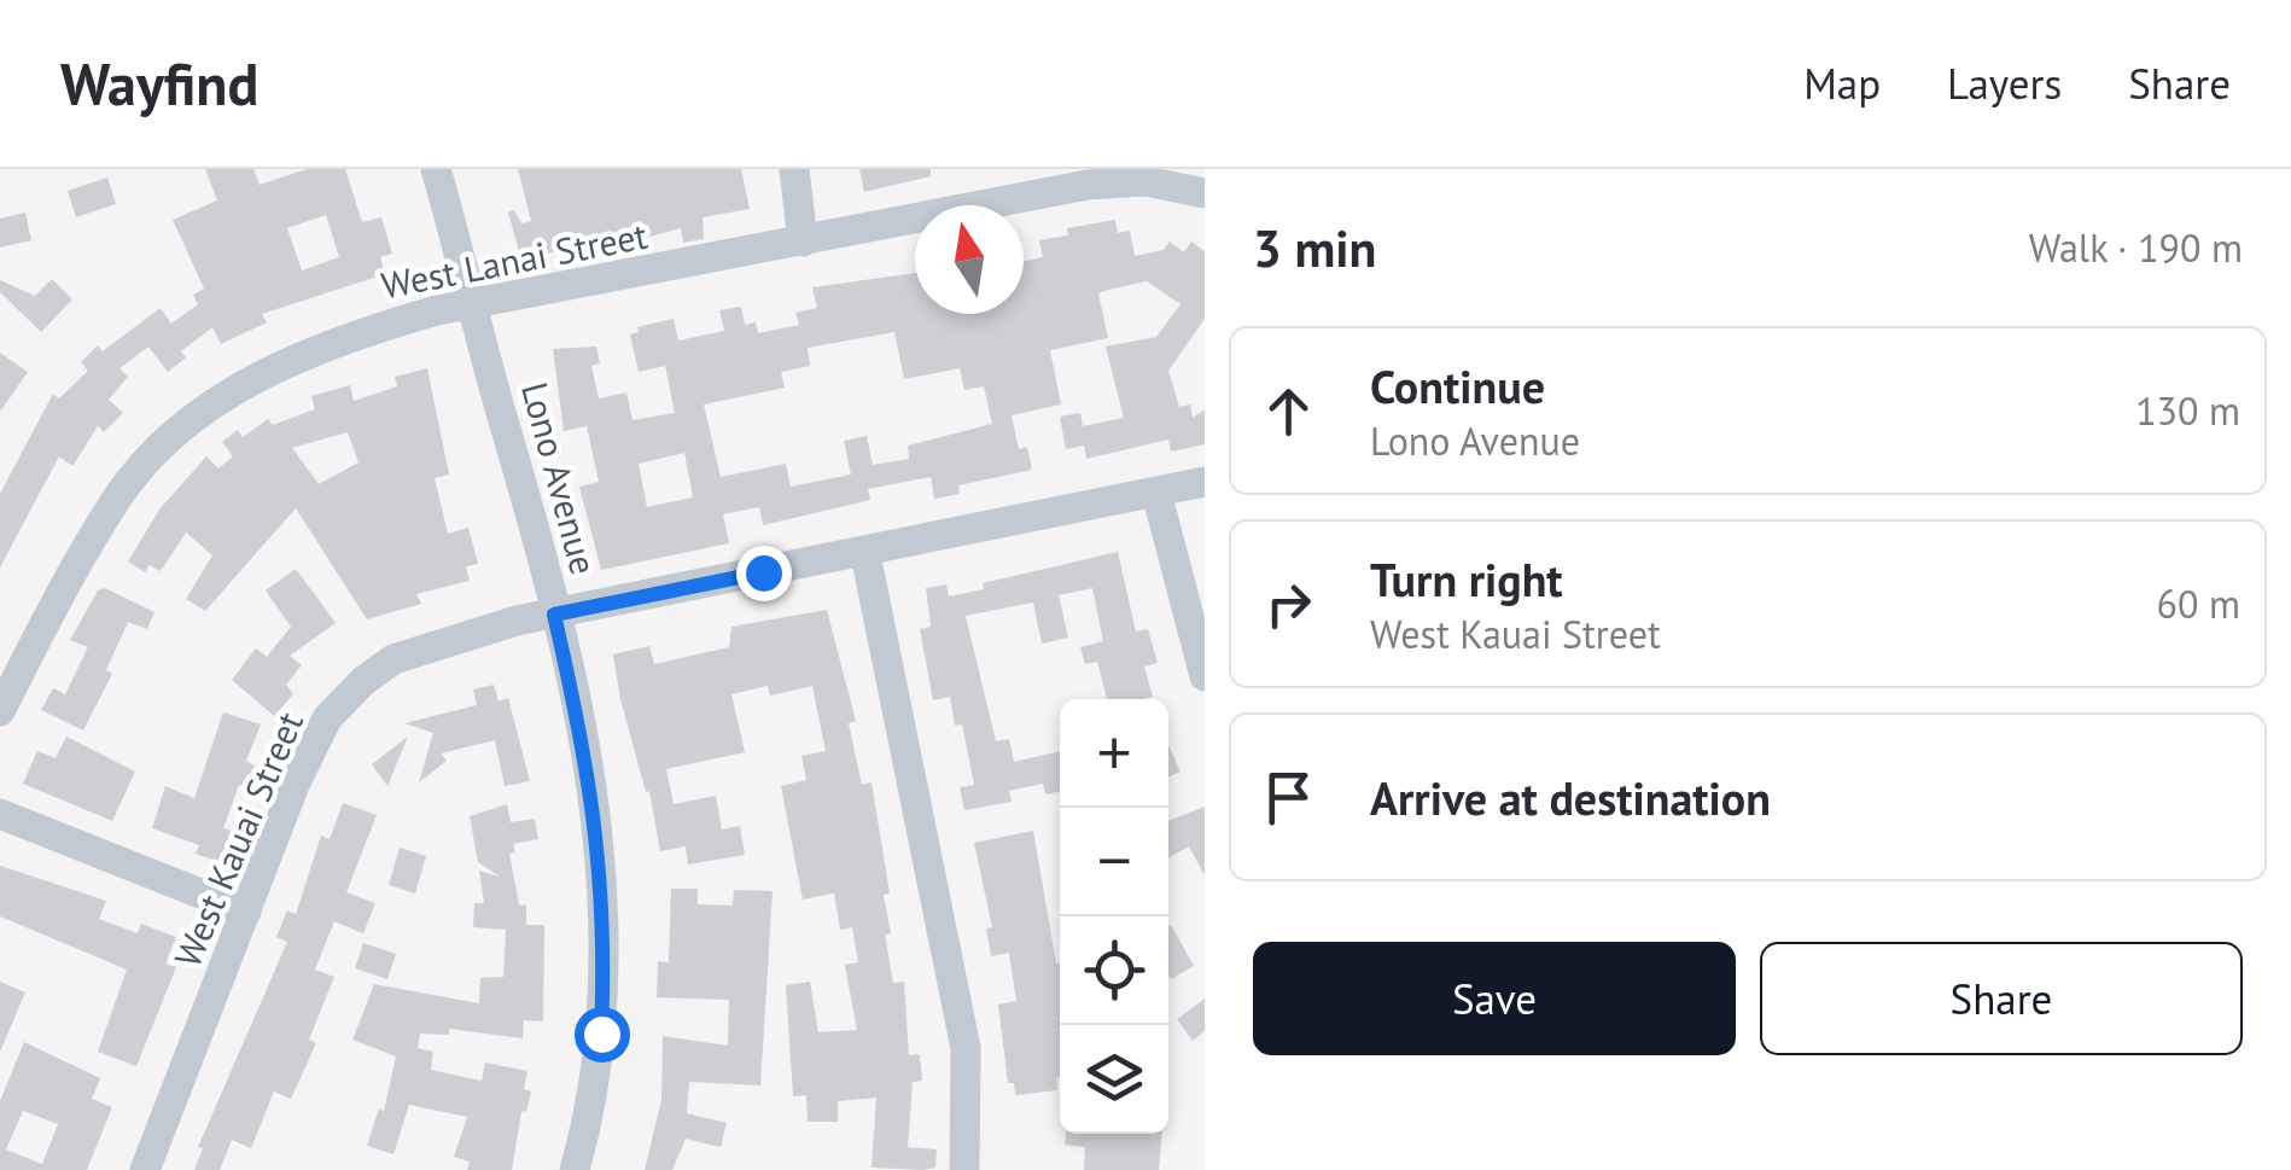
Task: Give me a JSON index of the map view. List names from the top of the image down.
{
  "streets": {
    "street": ["West Lanai Street", "Lono Avenue", "West Kauai Street"]
  },
  "crossings": [
    ["West Lanai Street", "Lono Avenue"],
    ["Lono Avenue", "West Kauai Street"]
  ],
  "north": "top",
  "page": {
    "header": "Wayfind",
    "nav": ["Map", "Layers", "Share"],
    "heading": ["3 min", "Walk · 190 m"],
    "list": [
      ["Continue", "Lono Avenue", "130 m"],
      ["Turn right", "West Kauai Street", "60 m"],
      "Arrive at destination"
    ],
    "map_buttons": ["+", "−"],
    "buttons": ["Save", "Share"]
  }
}
